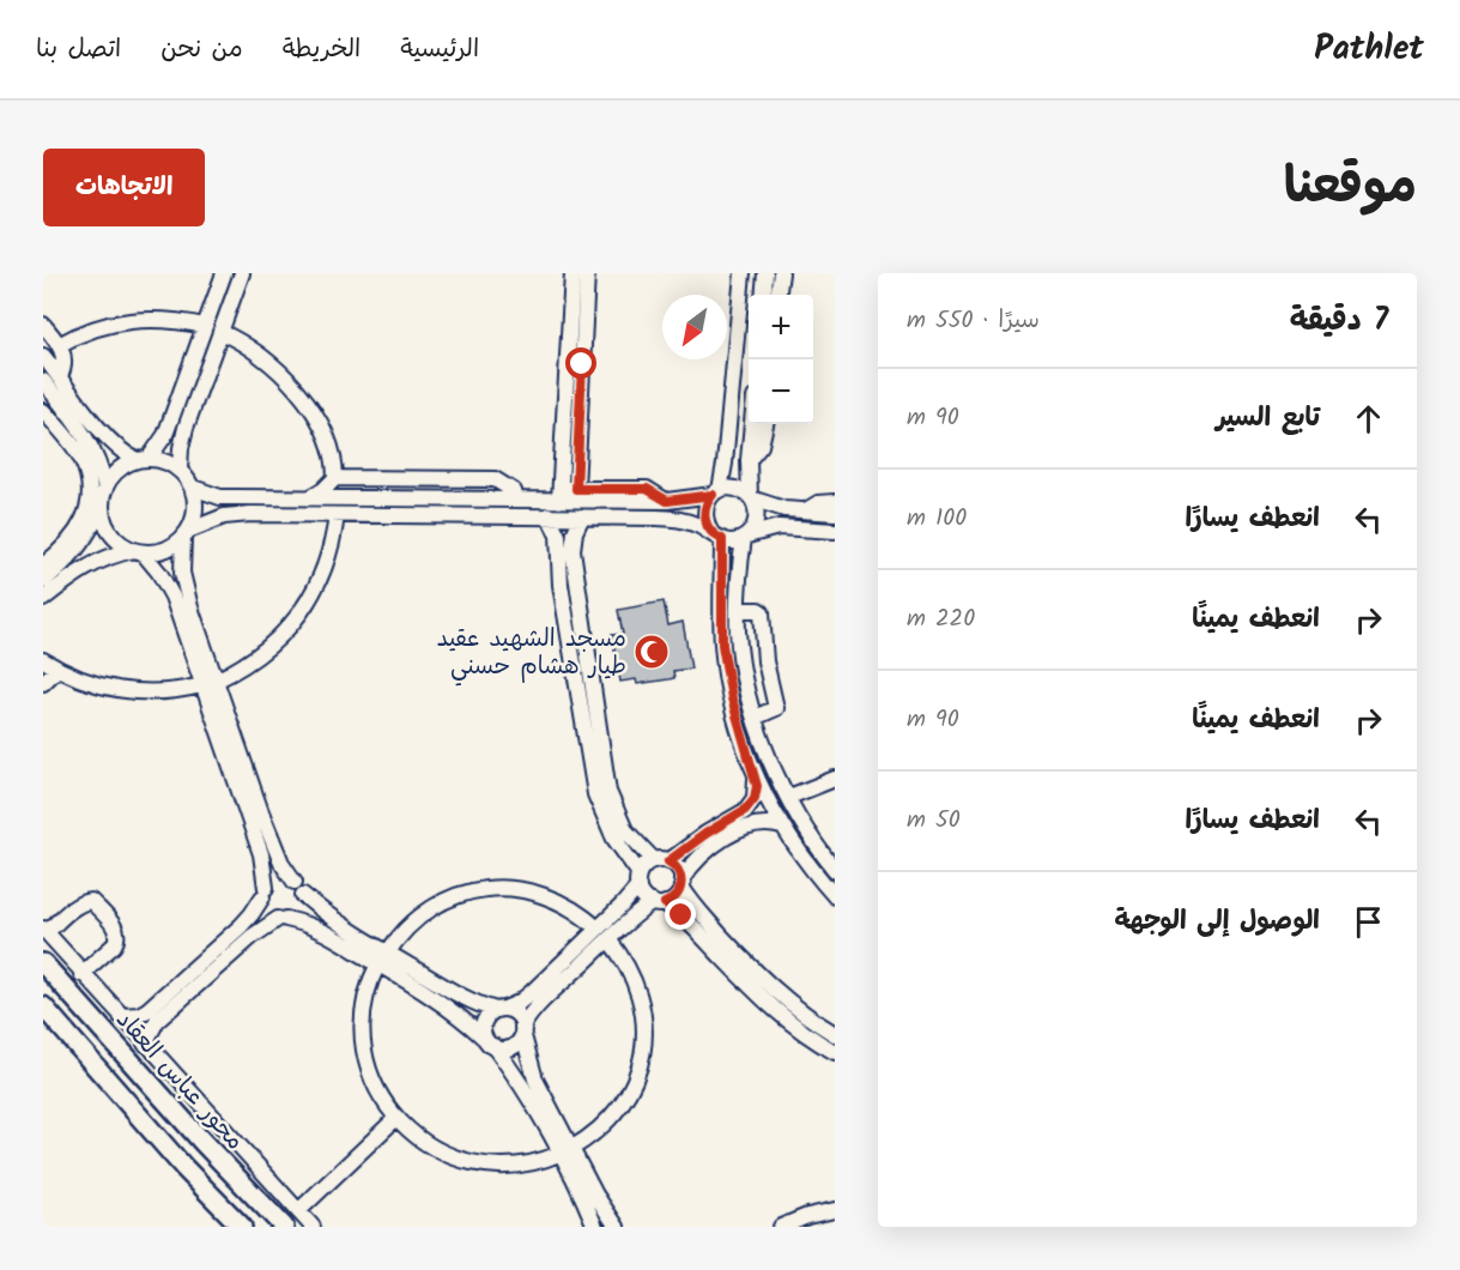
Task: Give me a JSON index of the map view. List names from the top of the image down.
{
  "streets": {
    "main road": ["محور عباس العقاد"]
  },
  "places": {
    "mosque": ["مسجد الشهيد عقيد طيار هشام حسني"]
  },
  "north": "bottom left",
  "page": {
    "header": "Pathlet",
    "nav": [
      "الرئيسية",
      "الخريطة",
      "من نحن",
      "اتصل بنا"
    ],
    "title": "موقعنا",
    "buttons": "الاتجاهات",
    "heading": ["7 دقيقة", "سيرًا · 550 m"],
    "map_buttons": ["+", "−"],
    "list": [
      ["تابع السير", "90 m"],
      ["انعطف يسارًا", "100 m"],
      ["انعطف يمينًا", "220 m"],
      ["انعطف يمينًا", "90 m"],
      ["انعطف يسارًا", "50 m"],
      "الوصول إلى الوجهة"
    ]
  }
}
